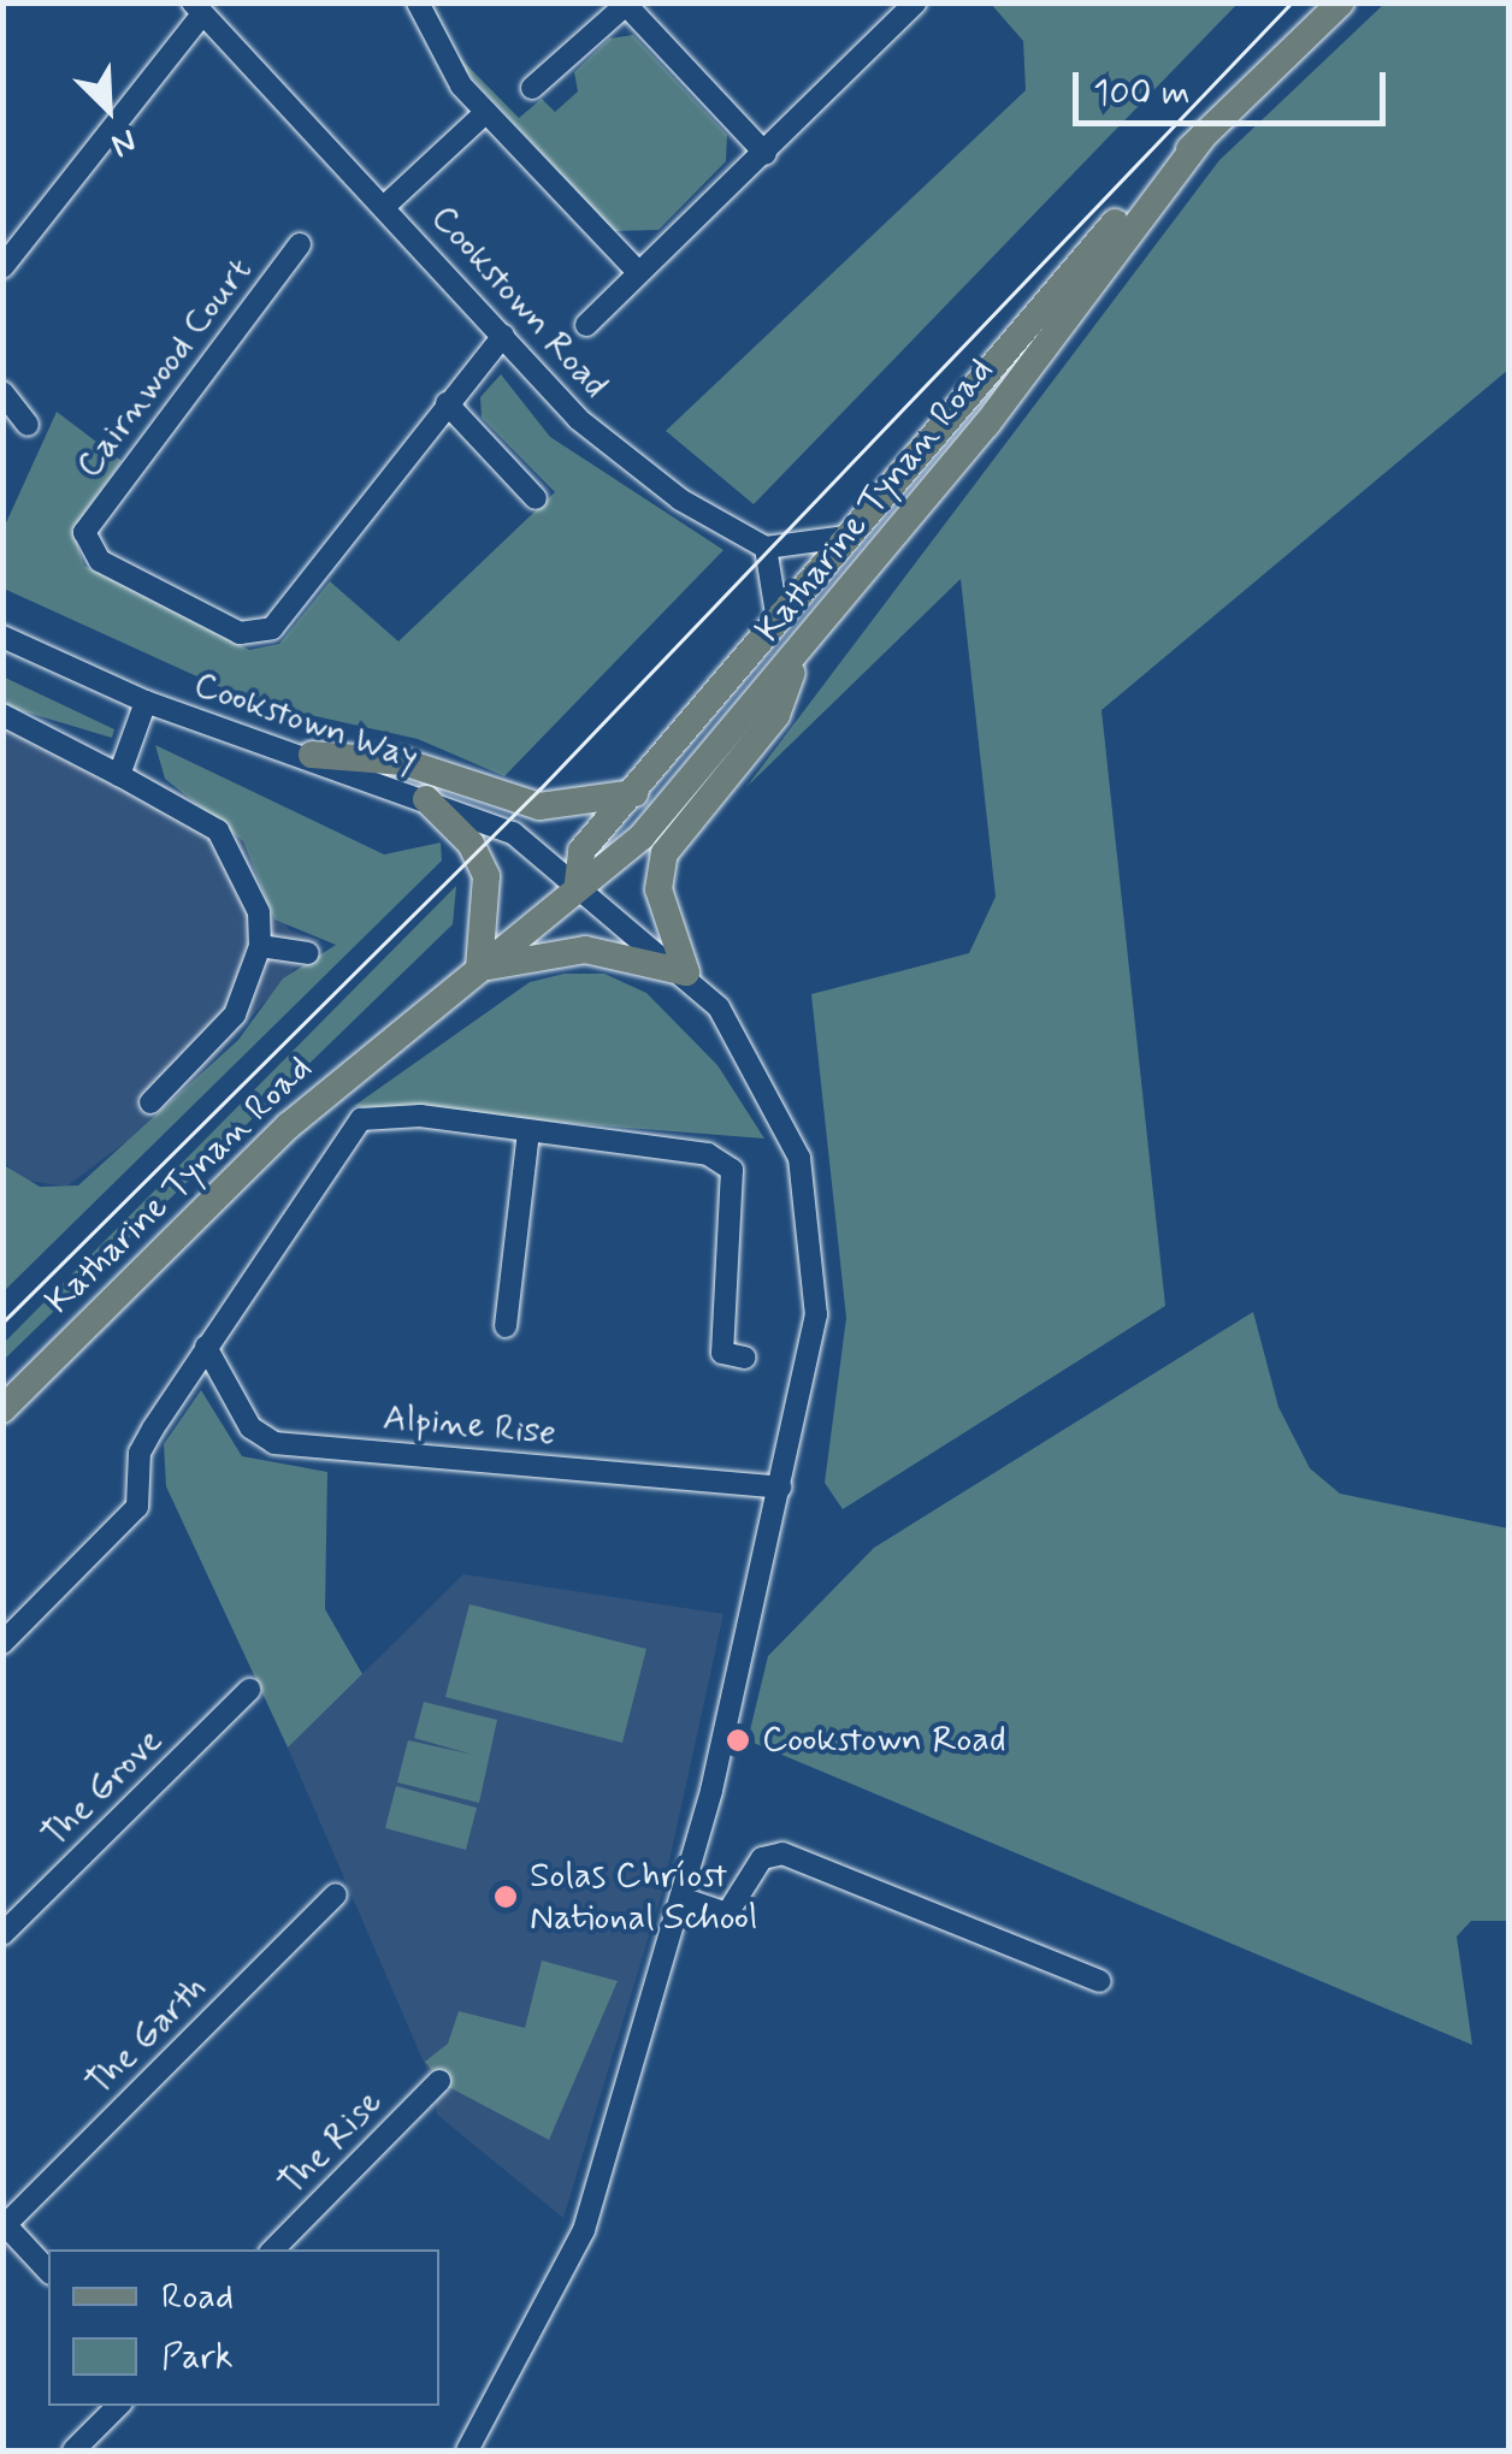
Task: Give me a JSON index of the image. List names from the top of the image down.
{
  "streets": {
    "main road": ["Katharine Tynan Road"],
    "street": [
      "Cookstown Road",
      "Cairnwood Court",
      "Cookstown Way",
      "Alpine Rise",
      "The Grove",
      "The Garth",
      "The Rise"
    ]
  },
  "crossings": [
    ["Cookstown Road", "Katharine Tynan Road"],
    ["Katharine Tynan Road", "Cookstown Way"]
  ],
  "places": ["Cookstown Road", "Solas Chríost National School"],
  "legend": ["Road", "Park"],
  "scale_bar": "100 m",
  "north": "bottom right"
}
